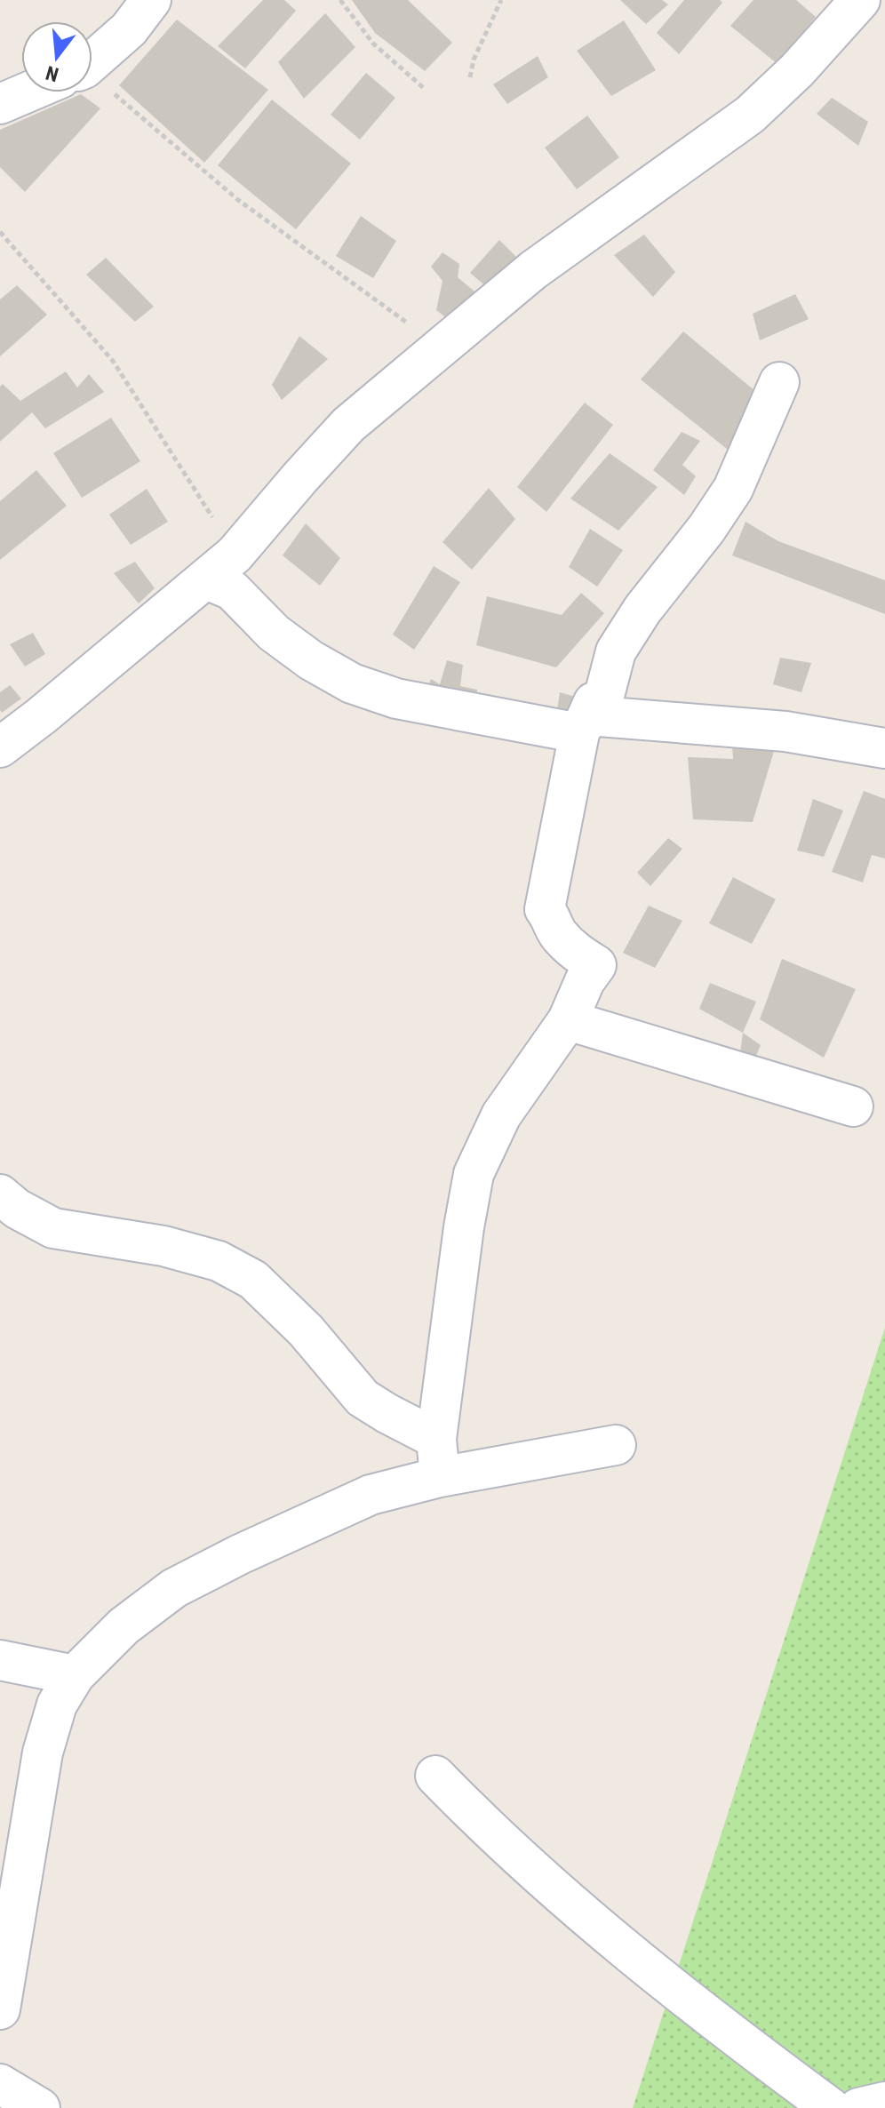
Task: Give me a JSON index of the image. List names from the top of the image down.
{
  "north": "bottom"
}
